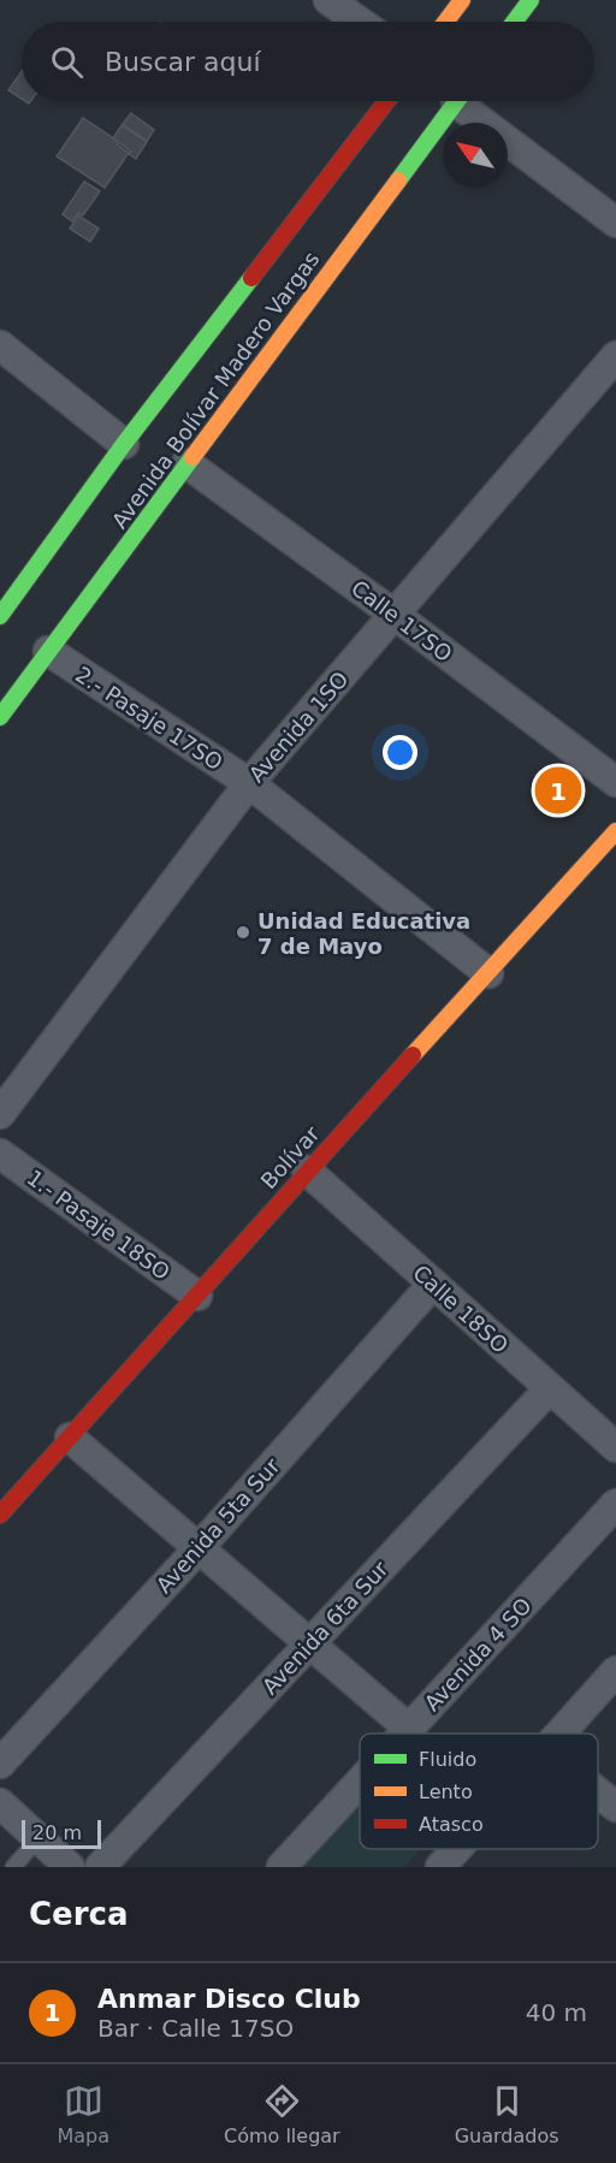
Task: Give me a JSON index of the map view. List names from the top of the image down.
{
  "streets": {
    "main road": ["Avenida Bolívar Madero Vargas", "Bolívar"],
    "street": [
      "Calle 17SO",
      "2.- Pasaje 17SO",
      "Avenida 1SO",
      "1.- Pasaje 18SO",
      "Calle 18SO",
      "Avenida 5ta Sur",
      "Avenida 6ta Sur",
      "Avenida 4 SO"
    ]
  },
  "crossings": [
    ["Avenida Bolívar Madero Vargas", "Calle 17SO"],
    ["Avenida Bolívar Madero Vargas", "2.- Pasaje 17SO"],
    ["Calle 17SO", "Avenida 1SO"],
    ["2.- Pasaje 17SO", "Avenida 1SO"],
    ["2.- Pasaje 17SO", "Bolívar"],
    ["Bolívar", "1.- Pasaje 18SO"],
    ["Bolívar", "Calle 18SO"],
    ["Calle 18SO", "Avenida 5ta Sur"],
    ["Calle 18SO", "Avenida 6ta Sur"]
  ],
  "places": ["Unidad Educativa 7 de Mayo"],
  "legend": ["Fluido", "Lento", "Atasco"],
  "scale_bar": "20 m",
  "north": "top left",
  "page": {
    "search": "Buscar aquí",
    "pins": "1",
    "scale": "20 m",
    "heading": "Cerca",
    "list": [
      {
        "mark": "1",
        "name": "Anmar Disco Club",
        "note": "Bar · Calle 17SO",
        "value": "40 m"
      }
    ],
    "nav": ["Mapa", "Cómo llegar", "Guardados"]
  }
}
